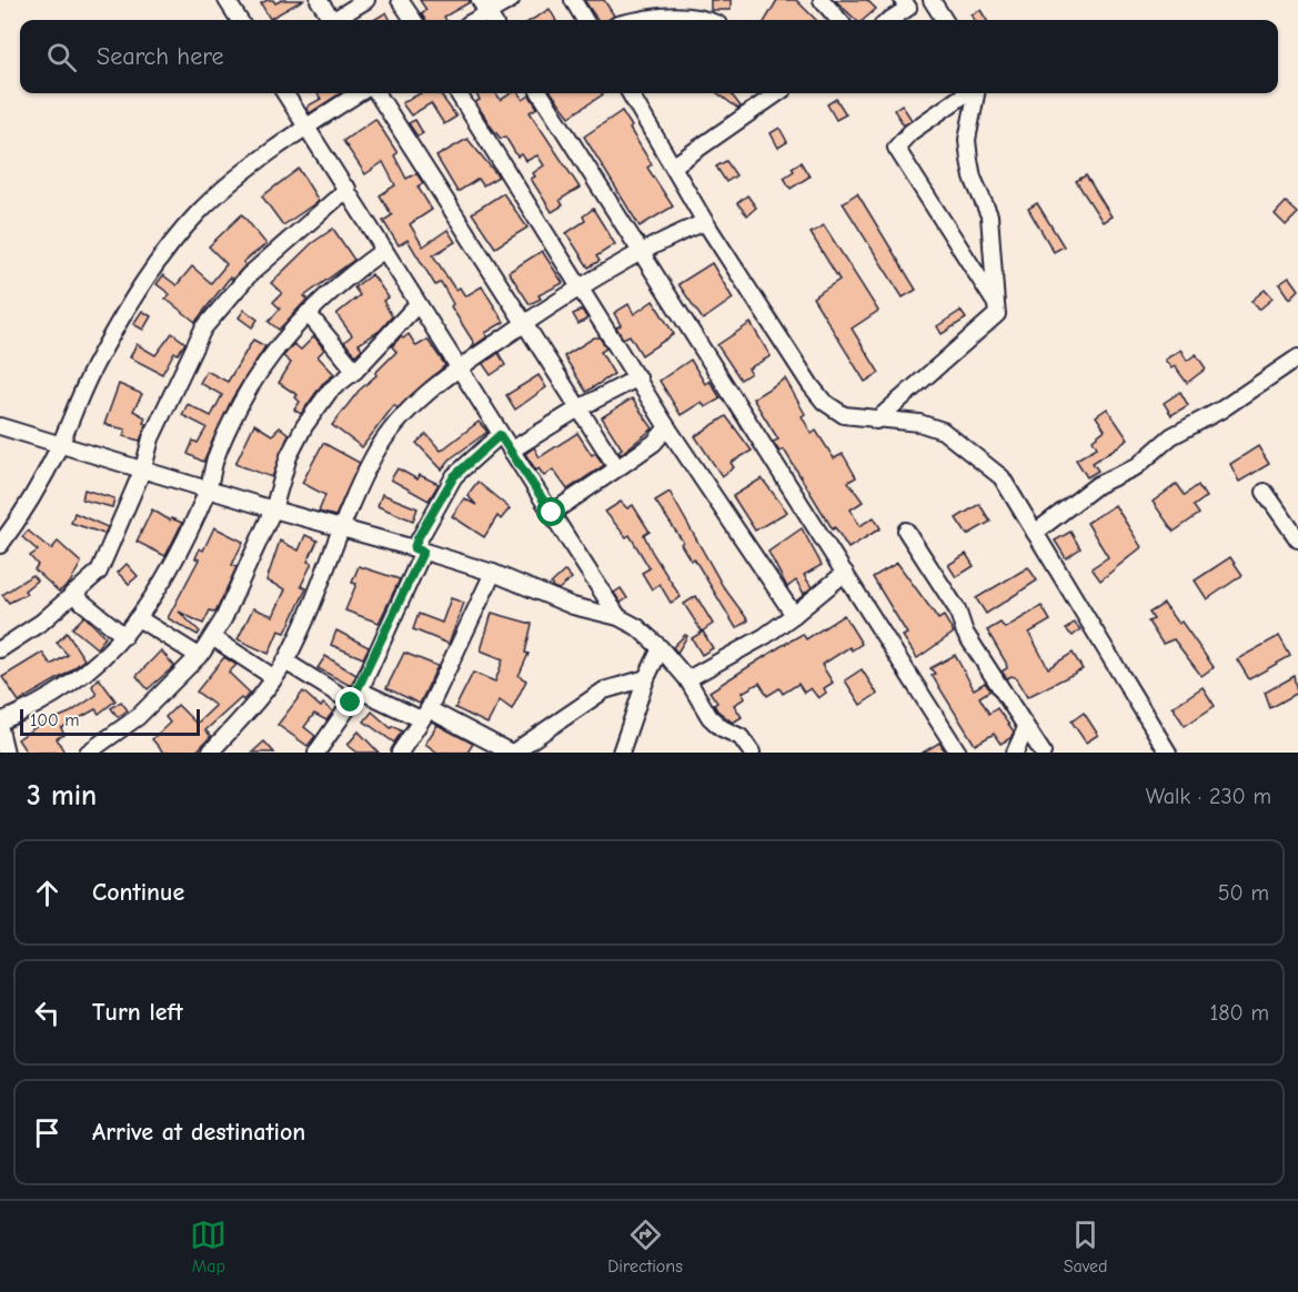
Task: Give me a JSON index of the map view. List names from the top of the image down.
{
  "scale_bar": "100 m",
  "page": {
    "search": "Search here",
    "scale": "100 m",
    "heading": ["3 min", "Walk · 230 m"],
    "list": [
      ["Continue", "50 m"],
      ["Turn left", "180 m"],
      "Arrive at destination"
    ],
    "nav": ["Map", "Directions", "Saved"]
  }
}
